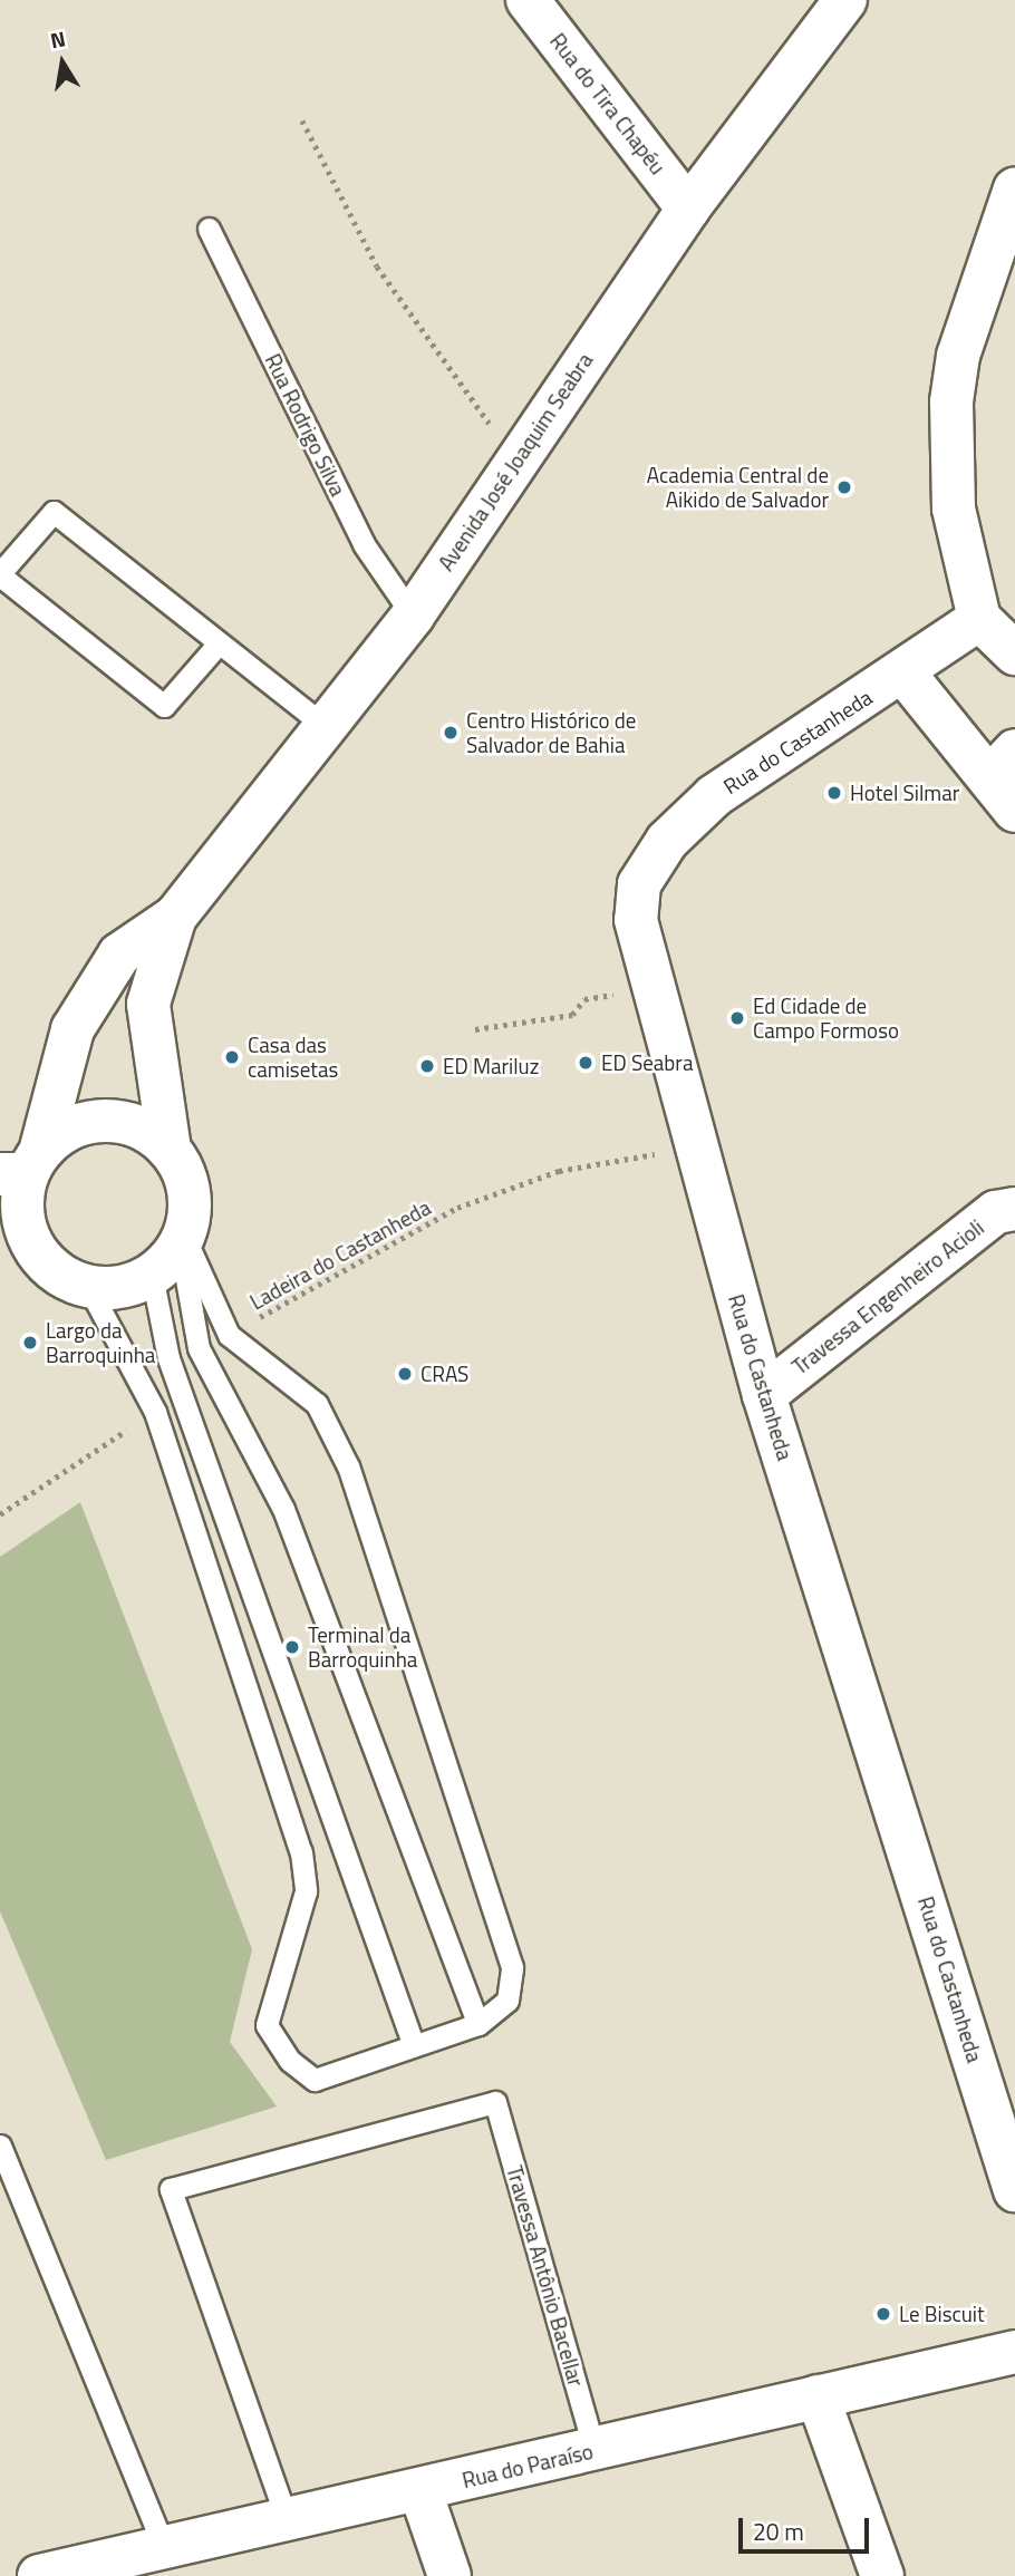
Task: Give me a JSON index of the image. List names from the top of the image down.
{
  "streets": {
    "street": [
      "Rua do Tira Chapéu",
      "Avenida José Joaquim Seabra",
      "Rua do Castanheda",
      "Travessa Engenheiro Acioli",
      "Rua do Paraíso"
    ],
    "lane": ["Rua Rodrigo Silva", "Travessa Antônio Bacellar"],
    "path": ["Ladeira do Castanheda"]
  },
  "crossings": [
    ["Rua do Tira Chapéu", "Avenida José Joaquim Seabra"],
    ["Rua Rodrigo Silva", "Avenida José Joaquim Seabra"],
    ["Rua do Castanheda", "Ladeira do Castanheda"],
    ["Rua do Castanheda", "Travessa Engenheiro Acioli"],
    ["Travessa Antônio Bacellar", "Rua do Paraíso"]
  ],
  "places": [
    "Academia Central de Aikido de Salvador",
    "Centro Histórico de Salvador de Bahia",
    "Hotel Silmar",
    "Ed Cidade de Campo Formoso",
    "Casa das camisetas",
    "ED Seabra",
    "ED Mariluz",
    "Largo da Barroquinha",
    "CRAS",
    "Terminal da Barroquinha",
    "Le Biscuit"
  ],
  "scale_bar": "20 m",
  "north": "top"
}
